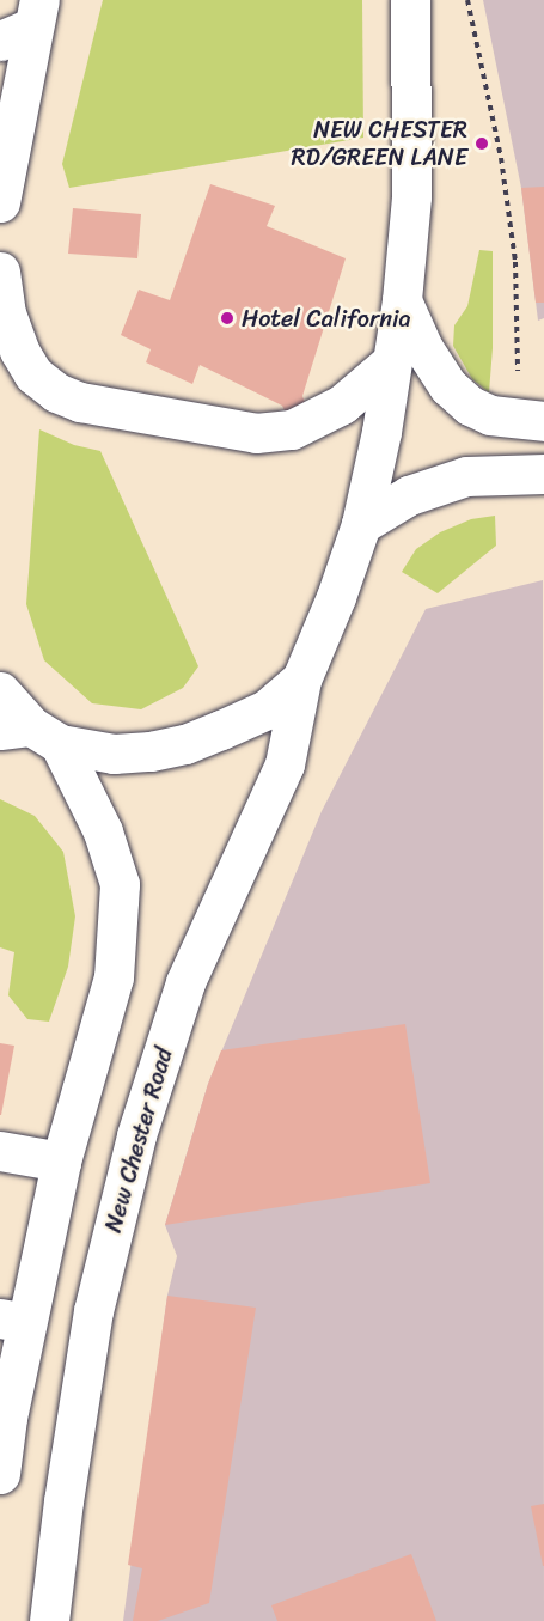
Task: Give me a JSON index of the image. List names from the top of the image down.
{
  "streets": {
    "main road": ["New Chester Road"]
  },
  "places": ["NEW CHESTER RD/GREEN LANE", "Hotel California"]
}
